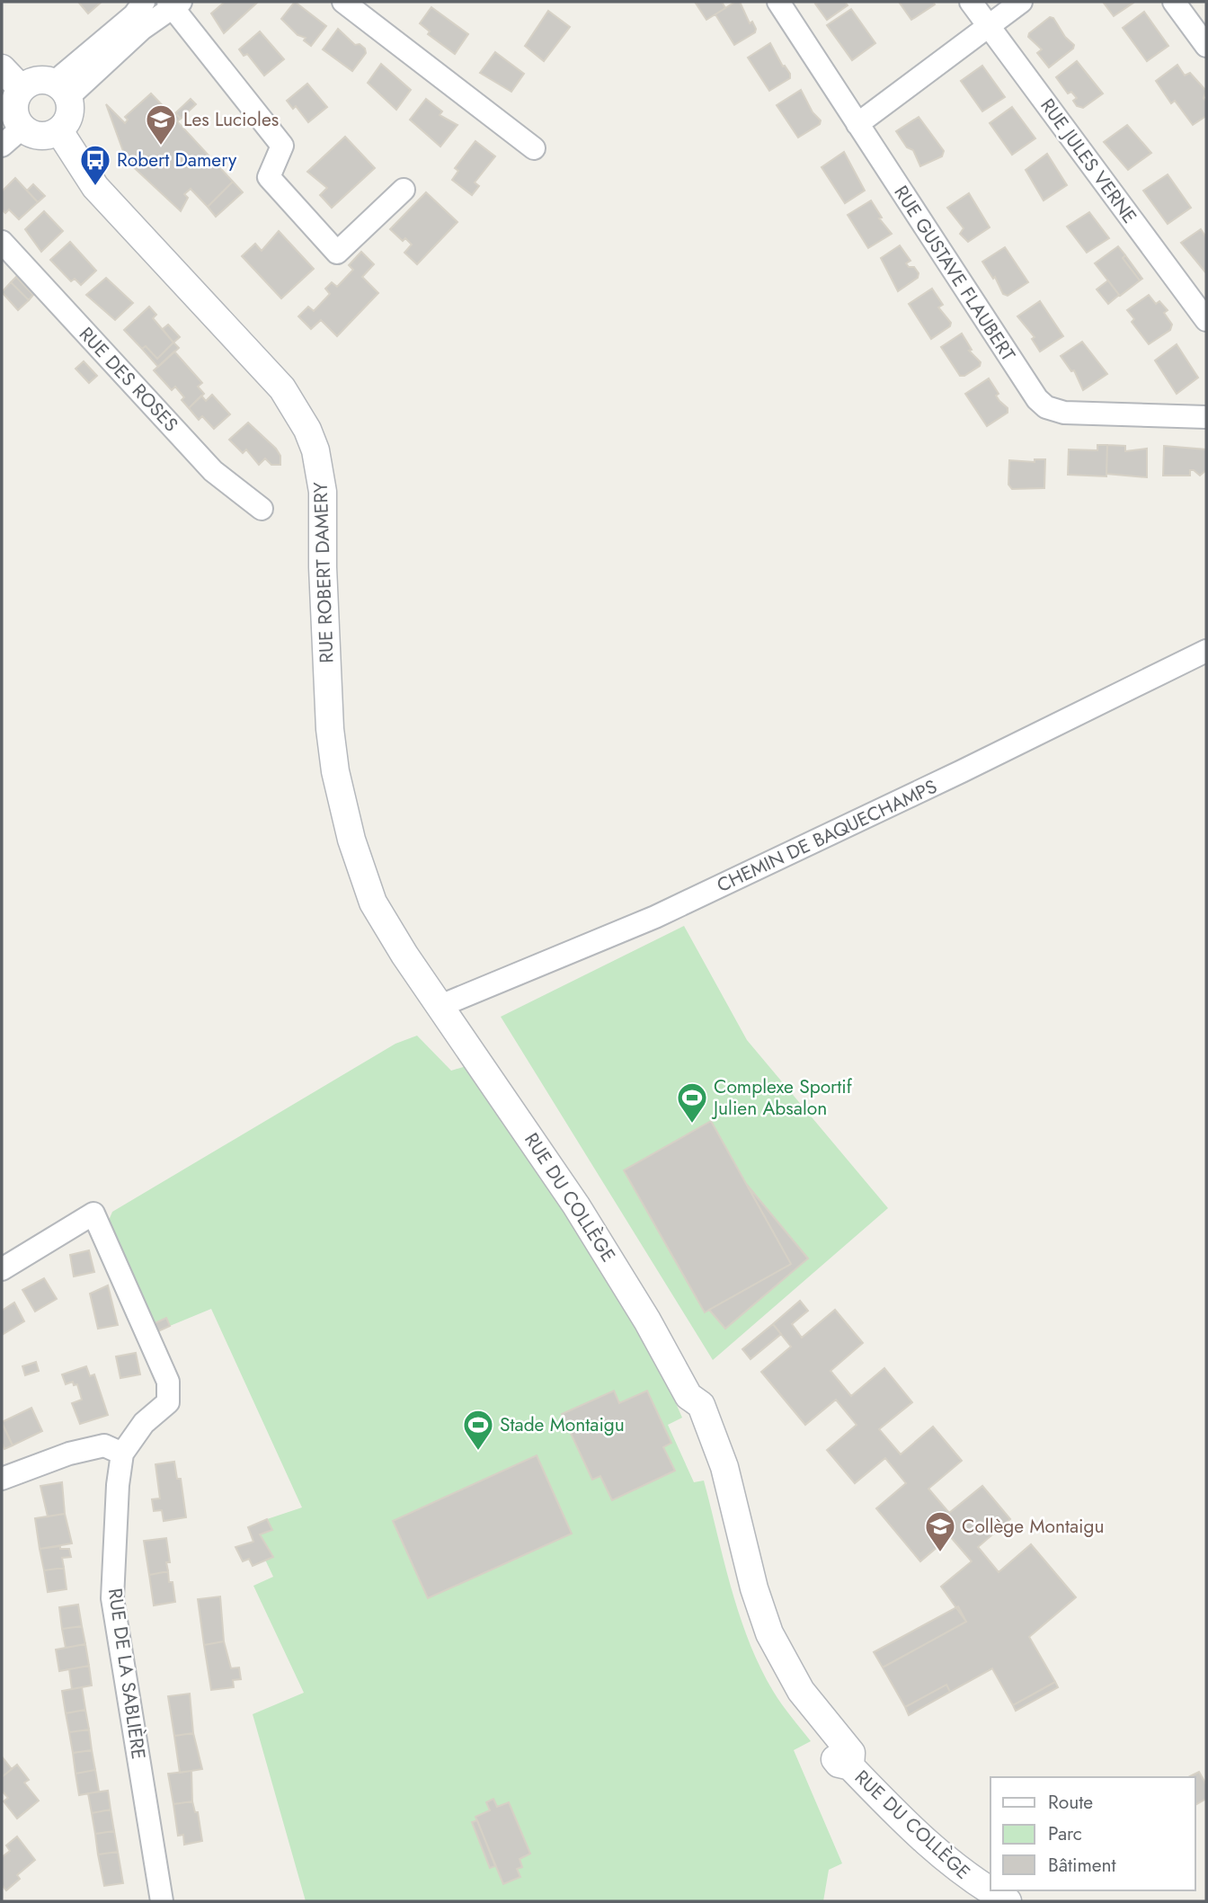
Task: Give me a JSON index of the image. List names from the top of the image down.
{
  "streets": {
    "street": [
      "RUE JULES VERNE",
      "RUE GUSTAVE FLAUBERT",
      "RUE DES ROSES",
      "RUE ROBERT DAMERY",
      "CHEMIN DE BAQUECHAMPS",
      "RUE DU COLLÈGE",
      "RUE DE LA SABLIÈRE"
    ]
  },
  "crossings": [
    ["RUE ROBERT DAMERY", "CHEMIN DE BAQUECHAMPS"],
    ["RUE ROBERT DAMERY", "RUE DU COLLÈGE"],
    ["CHEMIN DE BAQUECHAMPS", "RUE DU COLLÈGE"]
  ],
  "places": {
    "school or university": ["Les Lucioles", "Collège Montaigu"],
    "bus stop": ["Robert Damery"],
    "sports": ["Complexe Sportif Julien Absalon", "Stade Montaigu"]
  },
  "legend": ["Route", "Parc", "Bâtiment"]
}
